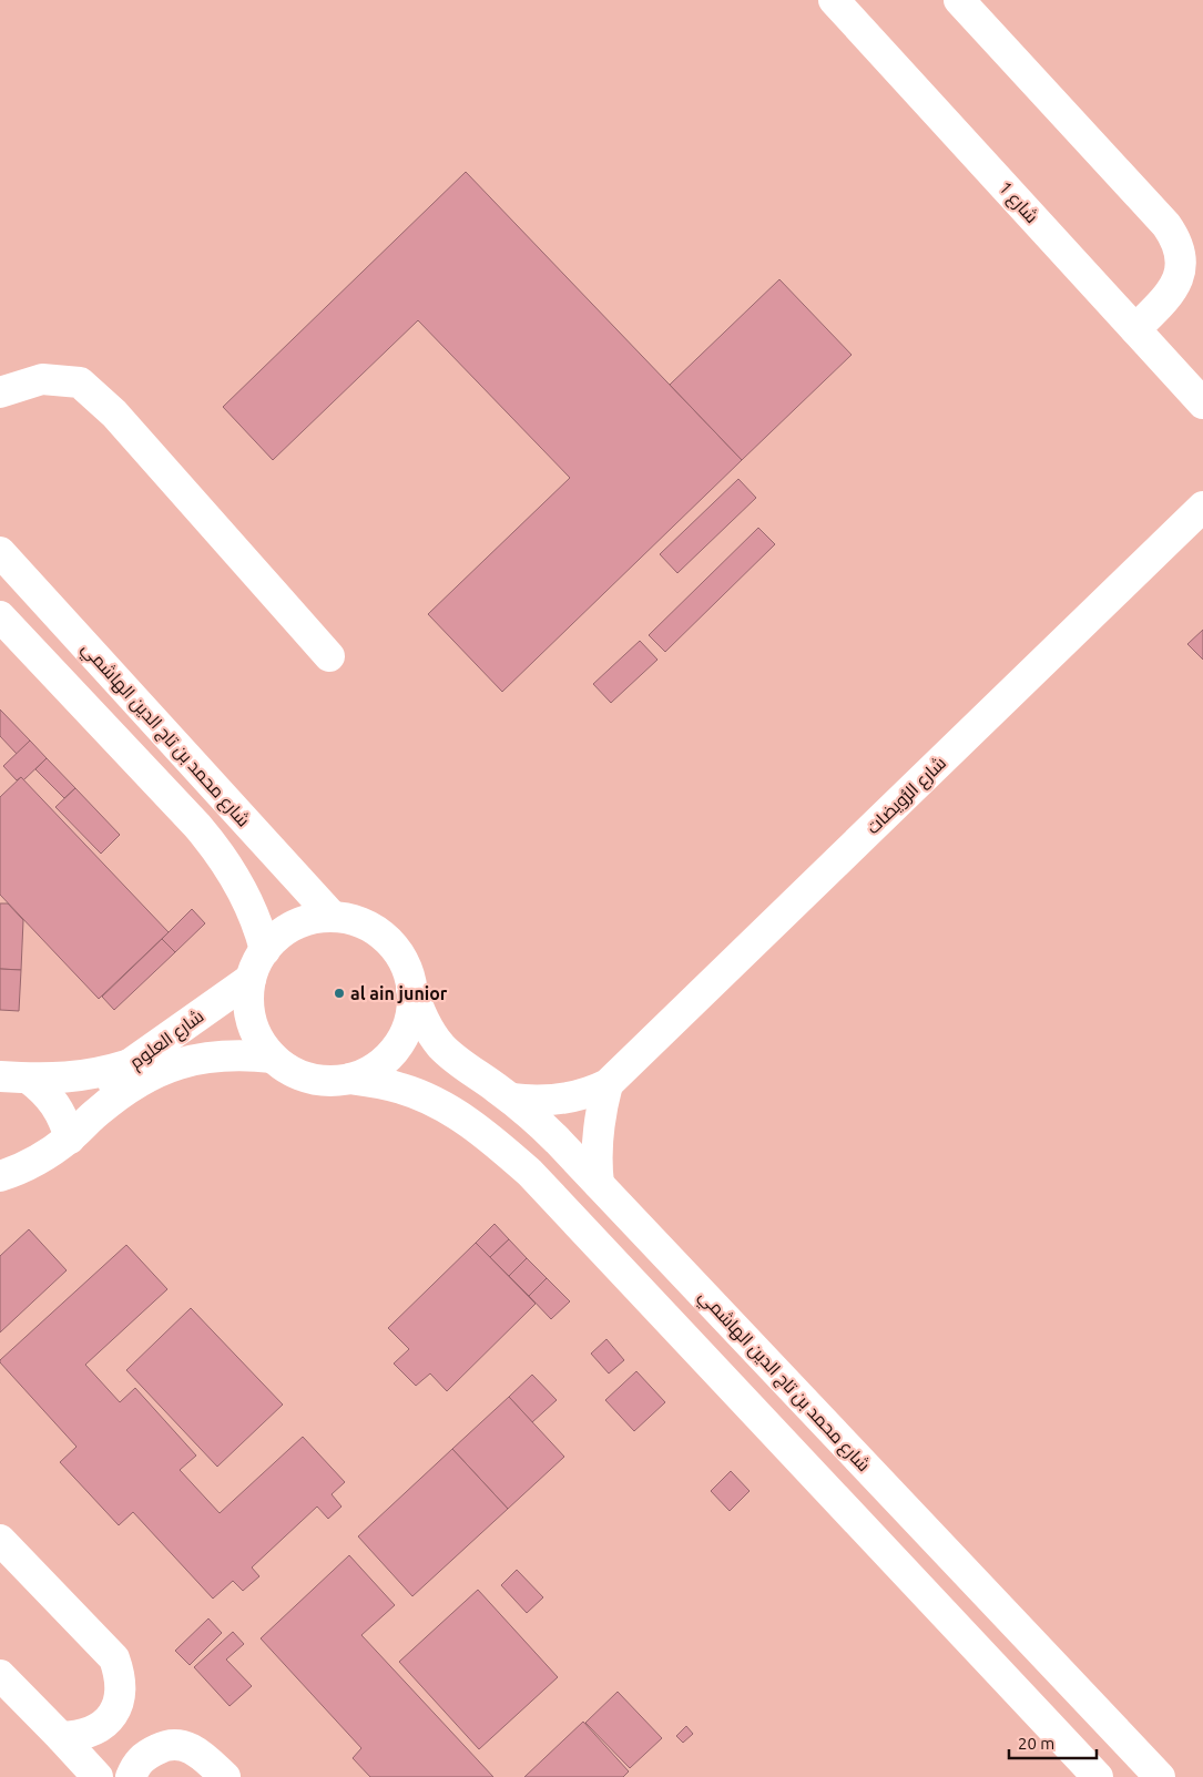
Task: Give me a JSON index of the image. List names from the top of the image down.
{
  "streets": {
    "street": [
      "شارع 1",
      "شارع محمد بن تاج الدين الهاشمي",
      "شارع الرُّويضات",
      "شارع العلوم"
    ]
  },
  "crossings": [
    ["شارع محمد بن تاج الدين الهاشمي", "شارع الرُّويضات"],
    ["شارع محمد بن تاج الدين الهاشمي", "شارع العلوم"]
  ],
  "places": ["al ain junior"],
  "scale_bar": "20 m"
}
